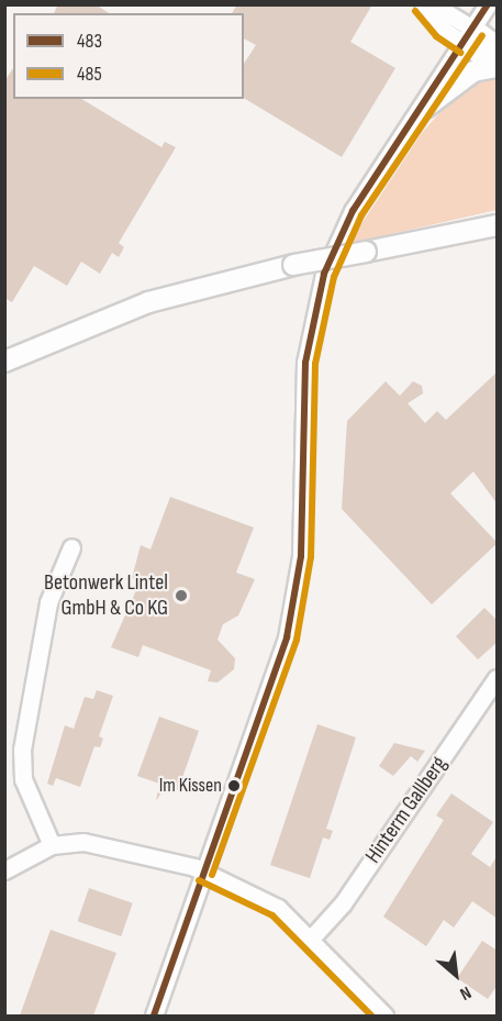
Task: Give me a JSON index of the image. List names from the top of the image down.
{
  "streets": {
    "street": ["Hinterm Gallberg"]
  },
  "places": ["Betonwerk Lintel GmbH & Co KG", "Im Kissen"],
  "lines": ["transit line 483", "transit line 485"],
  "legend": ["483", "485"],
  "north": "bottom right"
}
